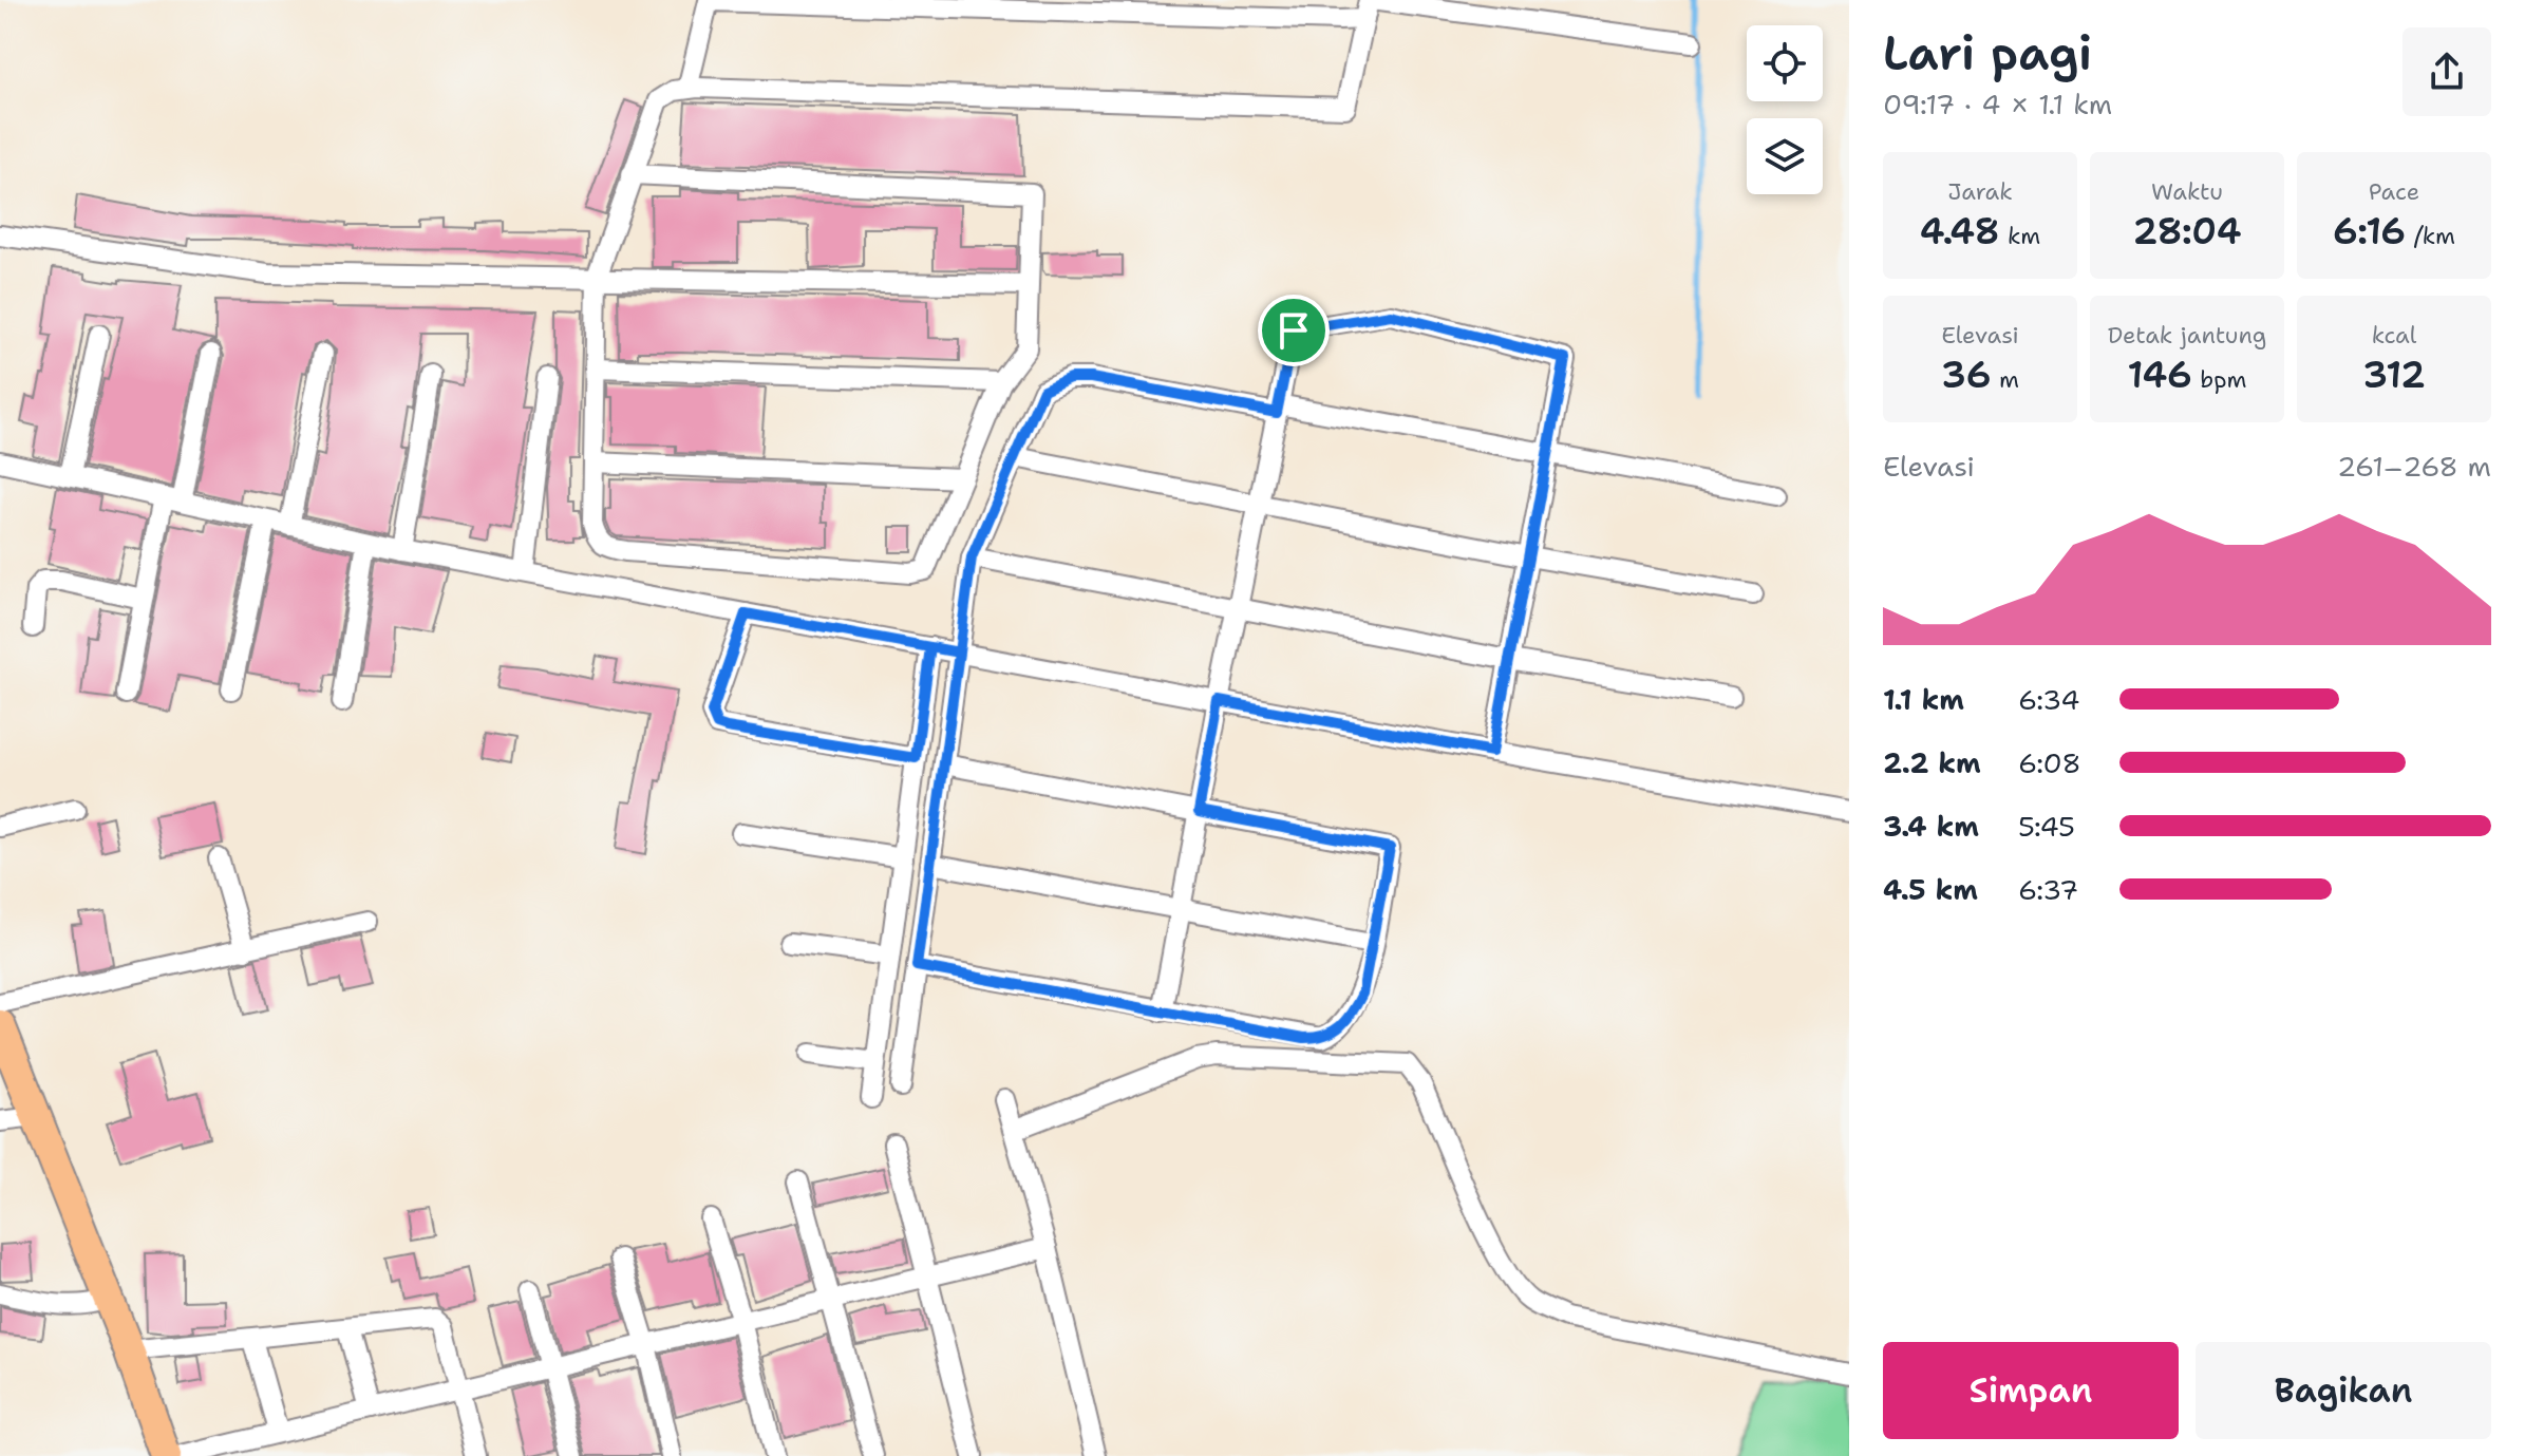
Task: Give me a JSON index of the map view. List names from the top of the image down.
{
  "page": {
    "heading": ["Lari pagi", "09:17 · 4 × 1.1 km"],
    "stats": [
      ["Jarak", "4.48 km"],
      ["Waktu", "28:04"],
      ["Pace", "6:16 /km"],
      ["Elevasi", "36 m"],
      ["Detak jantung", "146 bpm"],
      ["kcal", "312"]
    ],
    "chart": ["Elevasi", "261–268 m"],
    "list": [
      {
        "name": "1.1 km",
        "note": "6:34"
      },
      {
        "name": "2.2 km",
        "note": "6:08"
      },
      {
        "name": "3.4 km",
        "note": "5:45"
      },
      {
        "name": "4.5 km",
        "note": "6:37"
      }
    ],
    "buttons": ["Simpan", "Bagikan"]
  }
}
